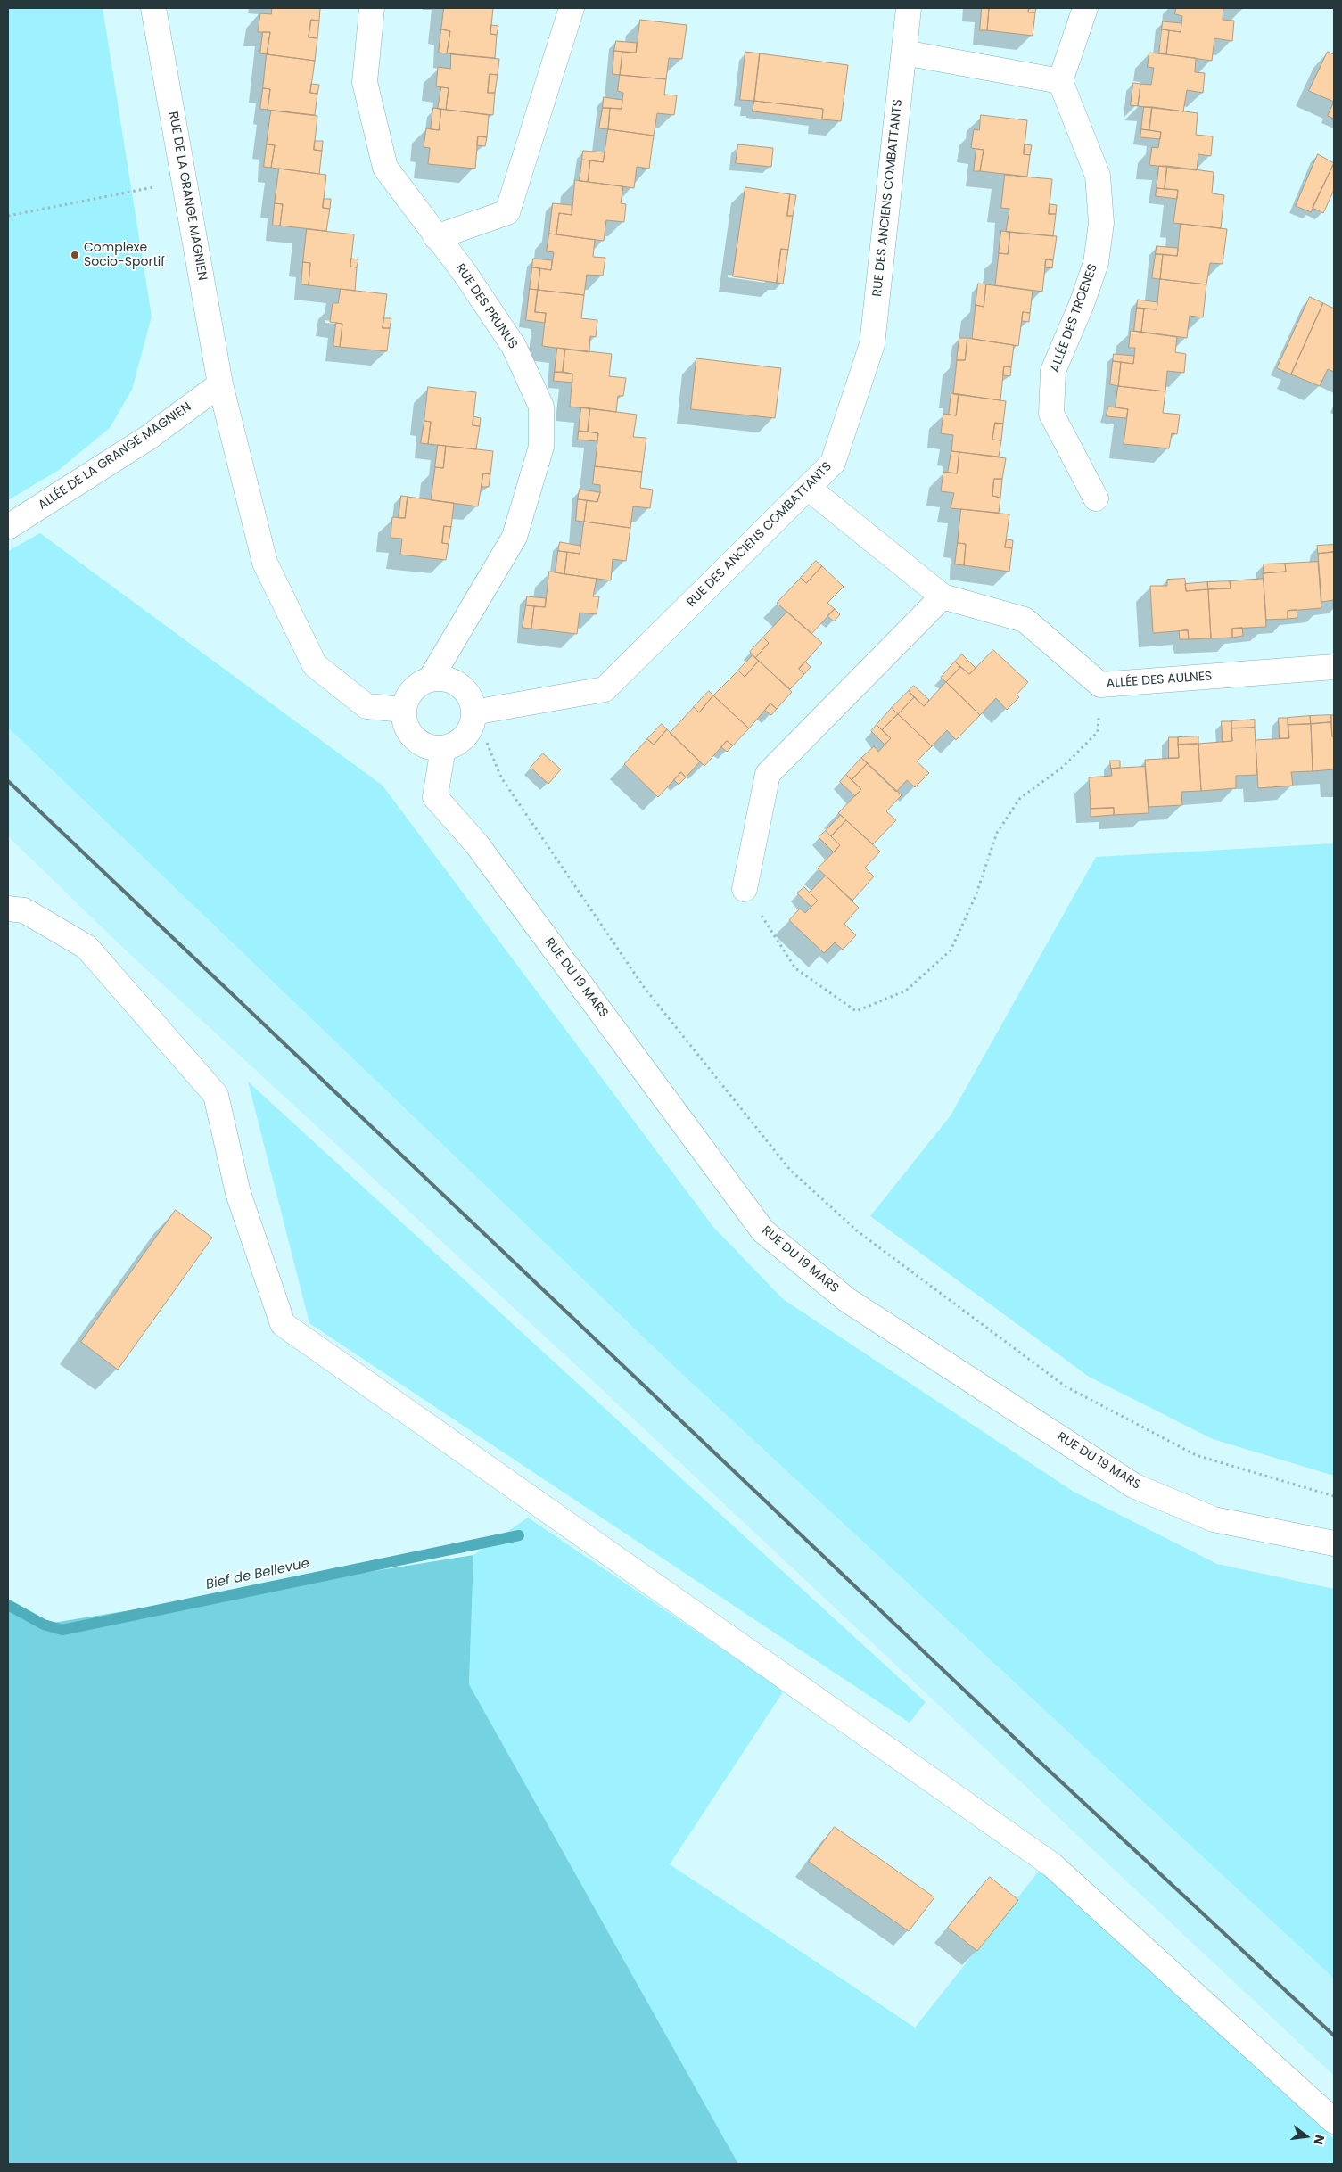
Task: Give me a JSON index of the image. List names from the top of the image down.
{
  "streets": {
    "street": [
      "RUE DE LA GRANGE MAGNIEN",
      "RUE DES ANCIENS COMBATTANTS",
      "RUE DES PRUNUS",
      "ALLÉE DES TROENES",
      "ALLÉE DE LA GRANGE MAGNIEN",
      "ALLÉE DES AULNES",
      "RUE DU 19 MARS"
    ]
  },
  "crossings": [
    ["RUE DE LA GRANGE MAGNIEN", "ALLÉE DE LA GRANGE MAGNIEN"],
    ["RUE DES ANCIENS COMBATTANTS", "RUE DES PRUNUS"],
    ["RUE DES ANCIENS COMBATTANTS", "ALLÉE DES AULNES"],
    ["RUE DES ANCIENS COMBATTANTS", "RUE DU 19 MARS"],
    ["RUE DES PRUNUS", "RUE DU 19 MARS"]
  ],
  "water": ["Bief de Bellevue"],
  "places": ["Complexe Socio-Sportif"],
  "north": "right"
}
